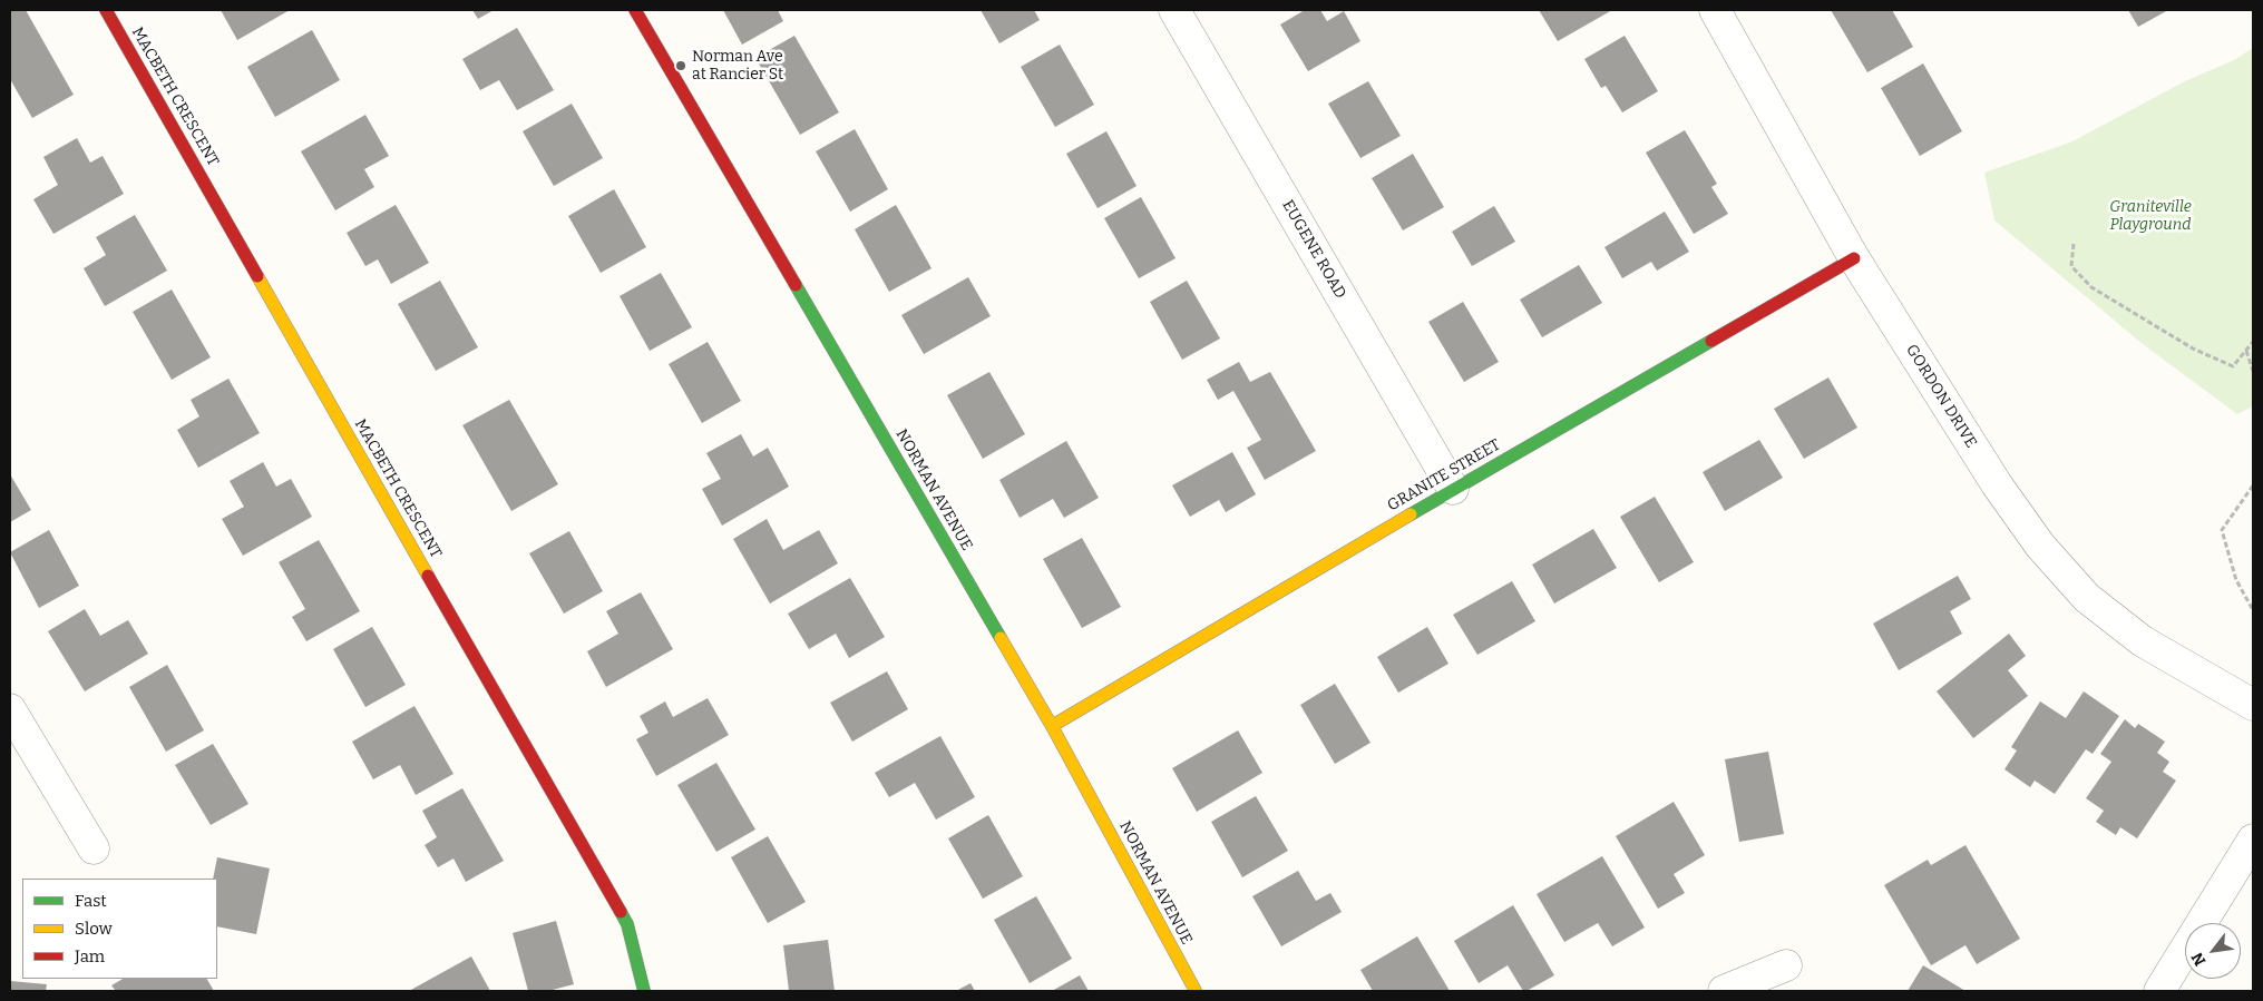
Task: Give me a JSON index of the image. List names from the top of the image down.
{
  "streets": {
    "street": [
      "MACBETH CRESCENT",
      "EUGENE ROAD",
      "GORDON DRIVE",
      "GRANITE STREET",
      "NORMAN AVENUE"
    ]
  },
  "crossings": [
    ["EUGENE ROAD", "GRANITE STREET"],
    ["GORDON DRIVE", "GRANITE STREET"],
    ["GRANITE STREET", "NORMAN AVENUE"]
  ],
  "parks": ["Graniteville Playground"],
  "places": ["Norman Ave at Rancier St"],
  "legend": ["Fast", "Slow", "Jam"],
  "north": "bottom left"
}
